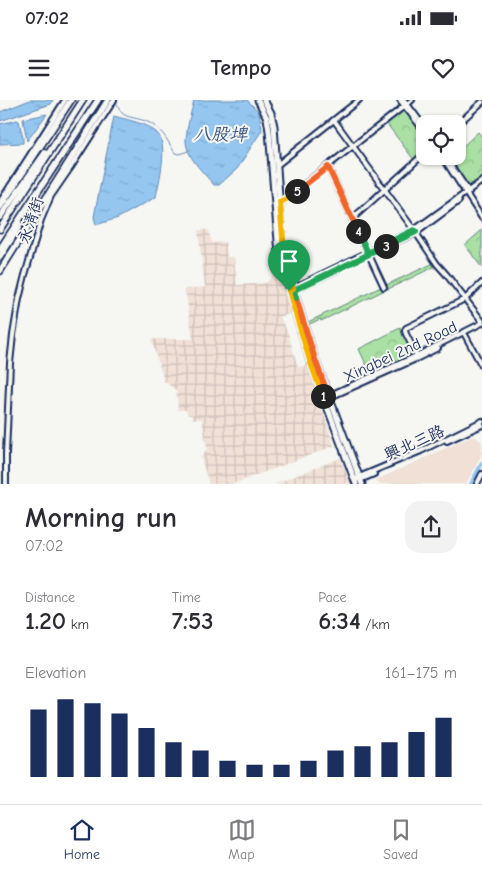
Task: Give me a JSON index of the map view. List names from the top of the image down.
{
  "streets": {
    "street": ["永清街", "Xingbei 2nd Road", "興北三路"]
  },
  "water": ["八股埤"],
  "page": {
    "status": "07:02",
    "header": "Tempo",
    "pins": [
      "5",
      "4",
      "3",
      "1"
    ],
    "heading": ["Morning run", "07:02"],
    "stats": [
      ["Distance", "1.20 km"],
      ["Time", "7:53"],
      ["Pace", "6:34 /km"]
    ],
    "chart": ["Elevation", "161–175 m"],
    "tabs": ["Home", "Map", "Saved"]
  }
}
